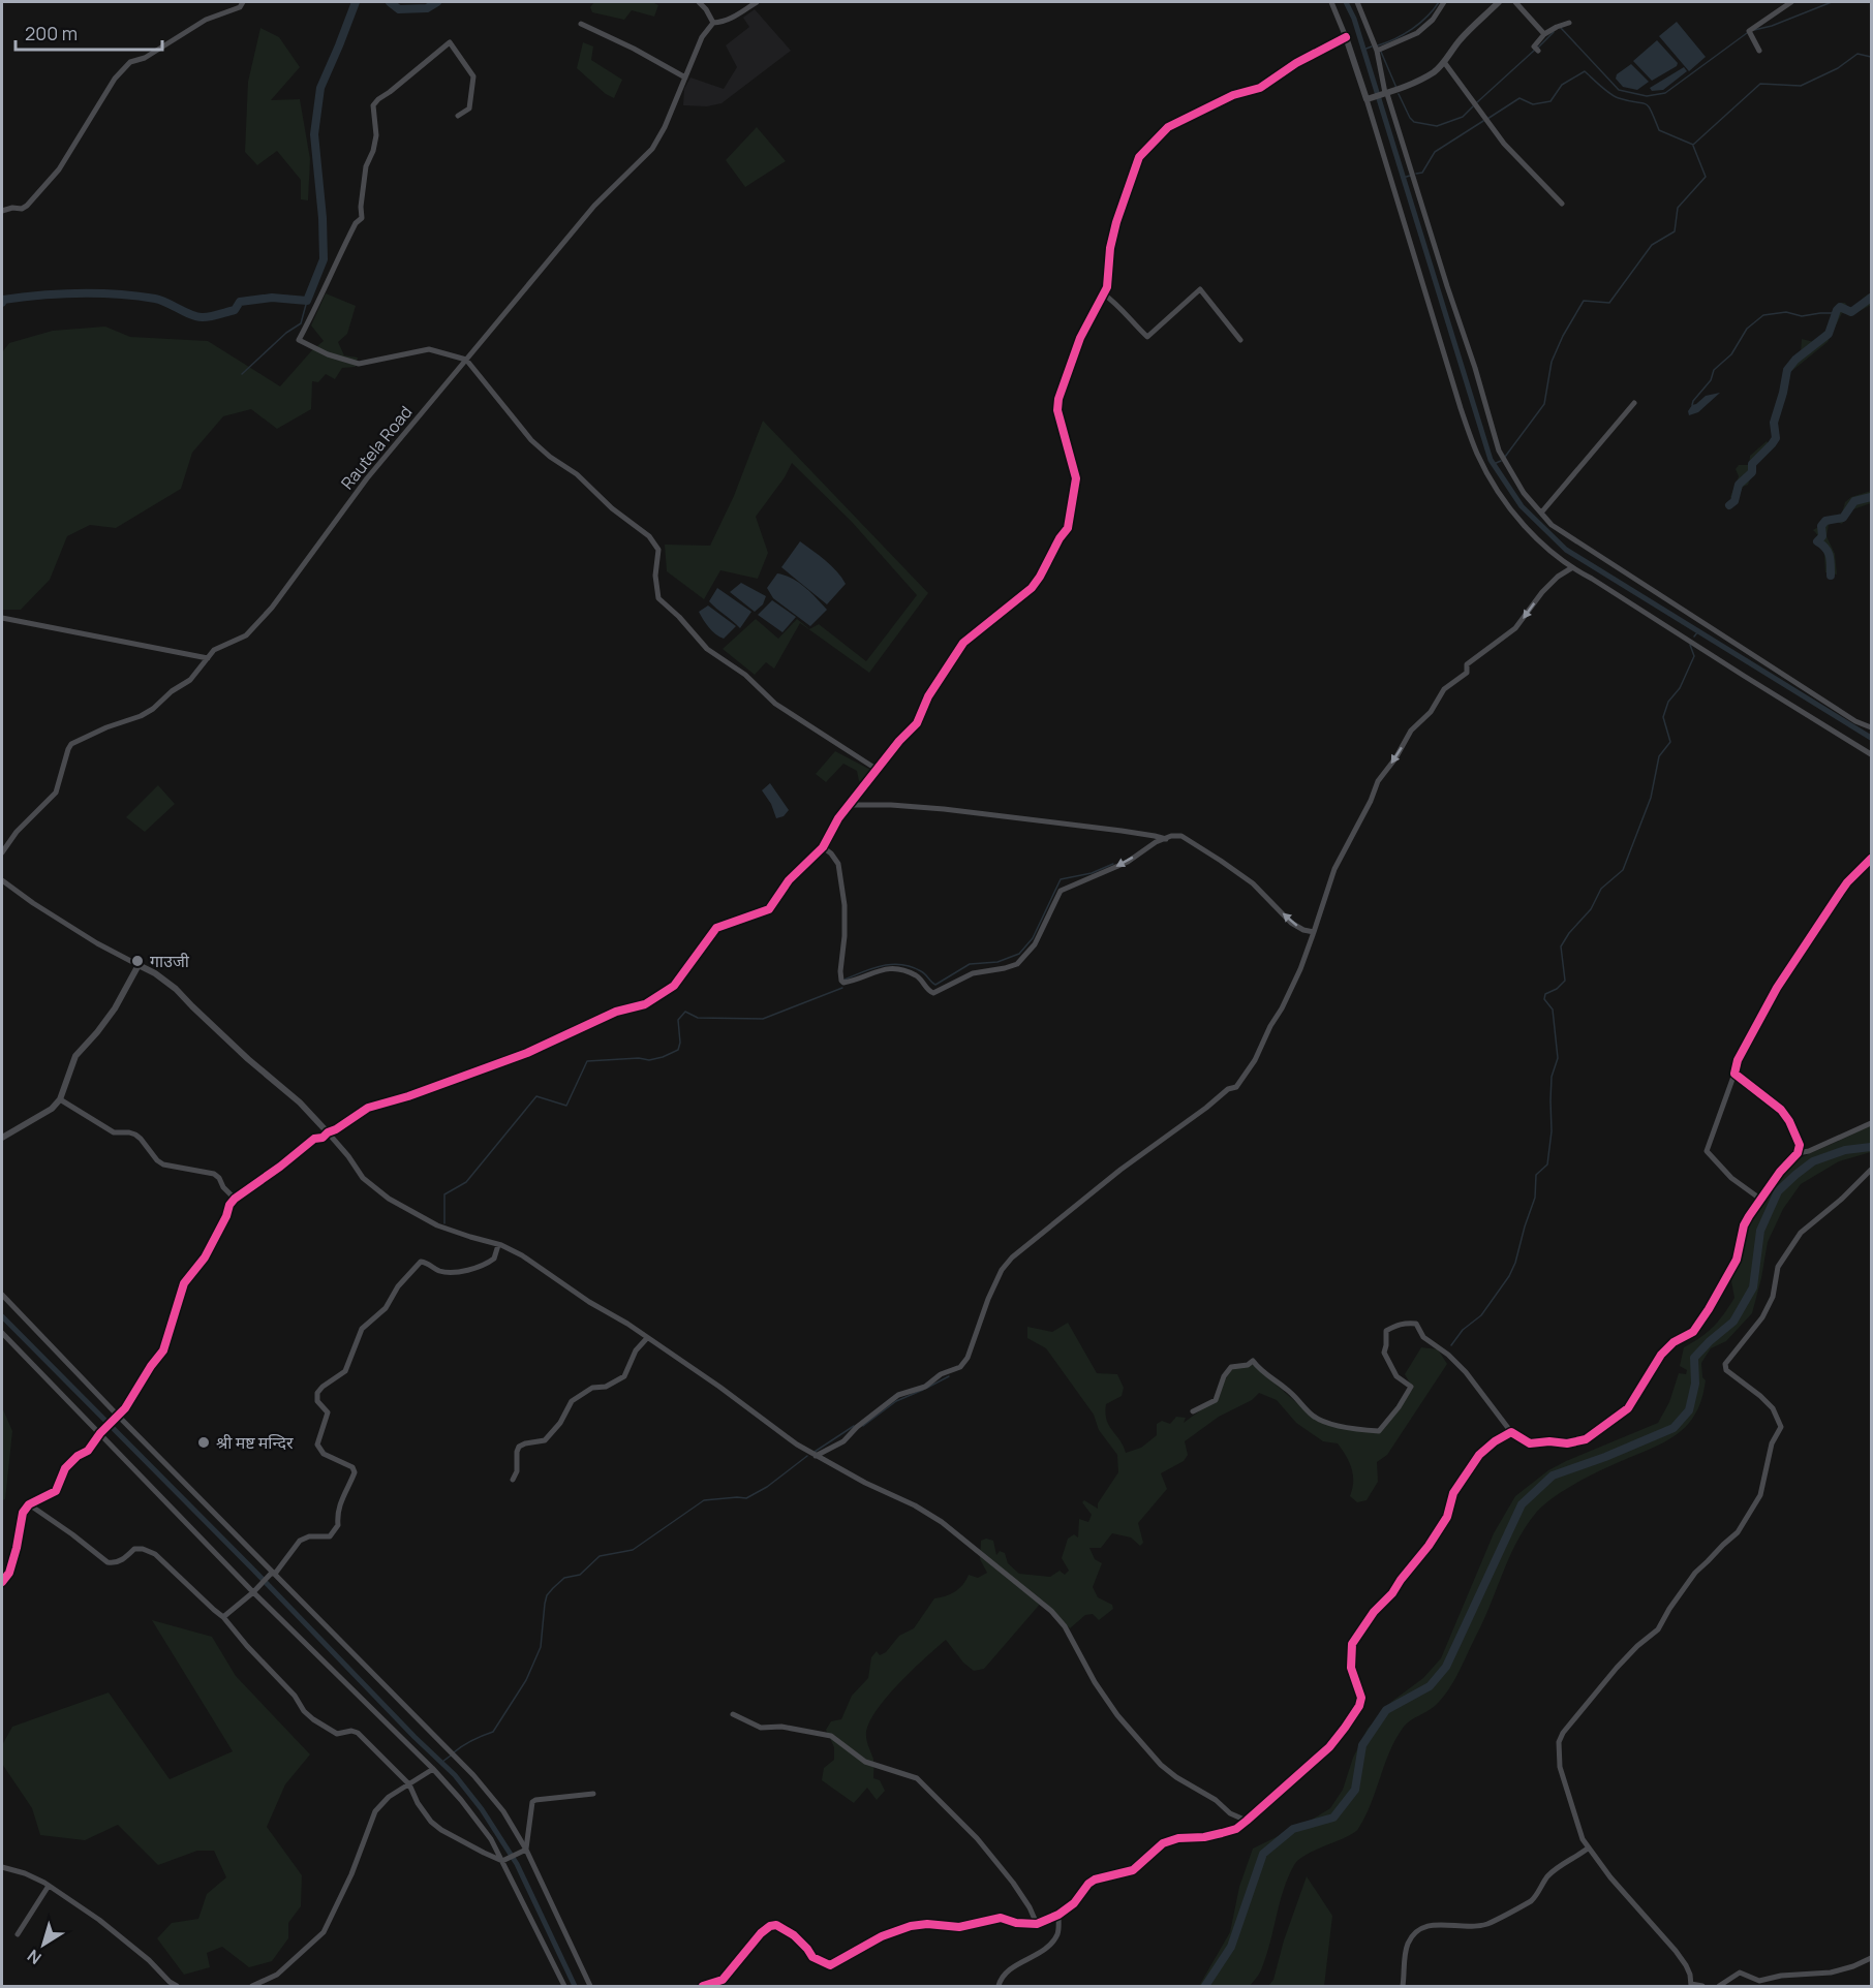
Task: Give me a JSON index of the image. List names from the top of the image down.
{
  "streets": {
    "street": ["Rautela Road"]
  },
  "places": ["गाउजी", "श्री मष्ट मन्दिर"],
  "scale_bar": "200 m",
  "north": "bottom left"
}
